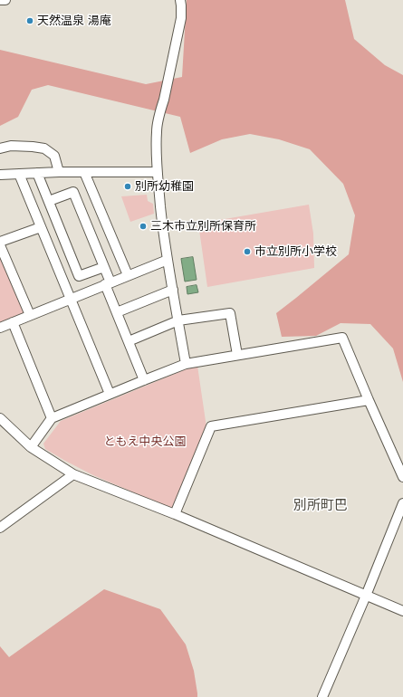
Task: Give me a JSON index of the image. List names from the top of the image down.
{
  "districts": ["別所町巴"],
  "parks": ["ともえ中央公園"],
  "places": [
    "天然温泉 湯庵",
    "別所幼稚園",
    "三木市立別所保育所",
    "市立別所小学校"
  ]
}
